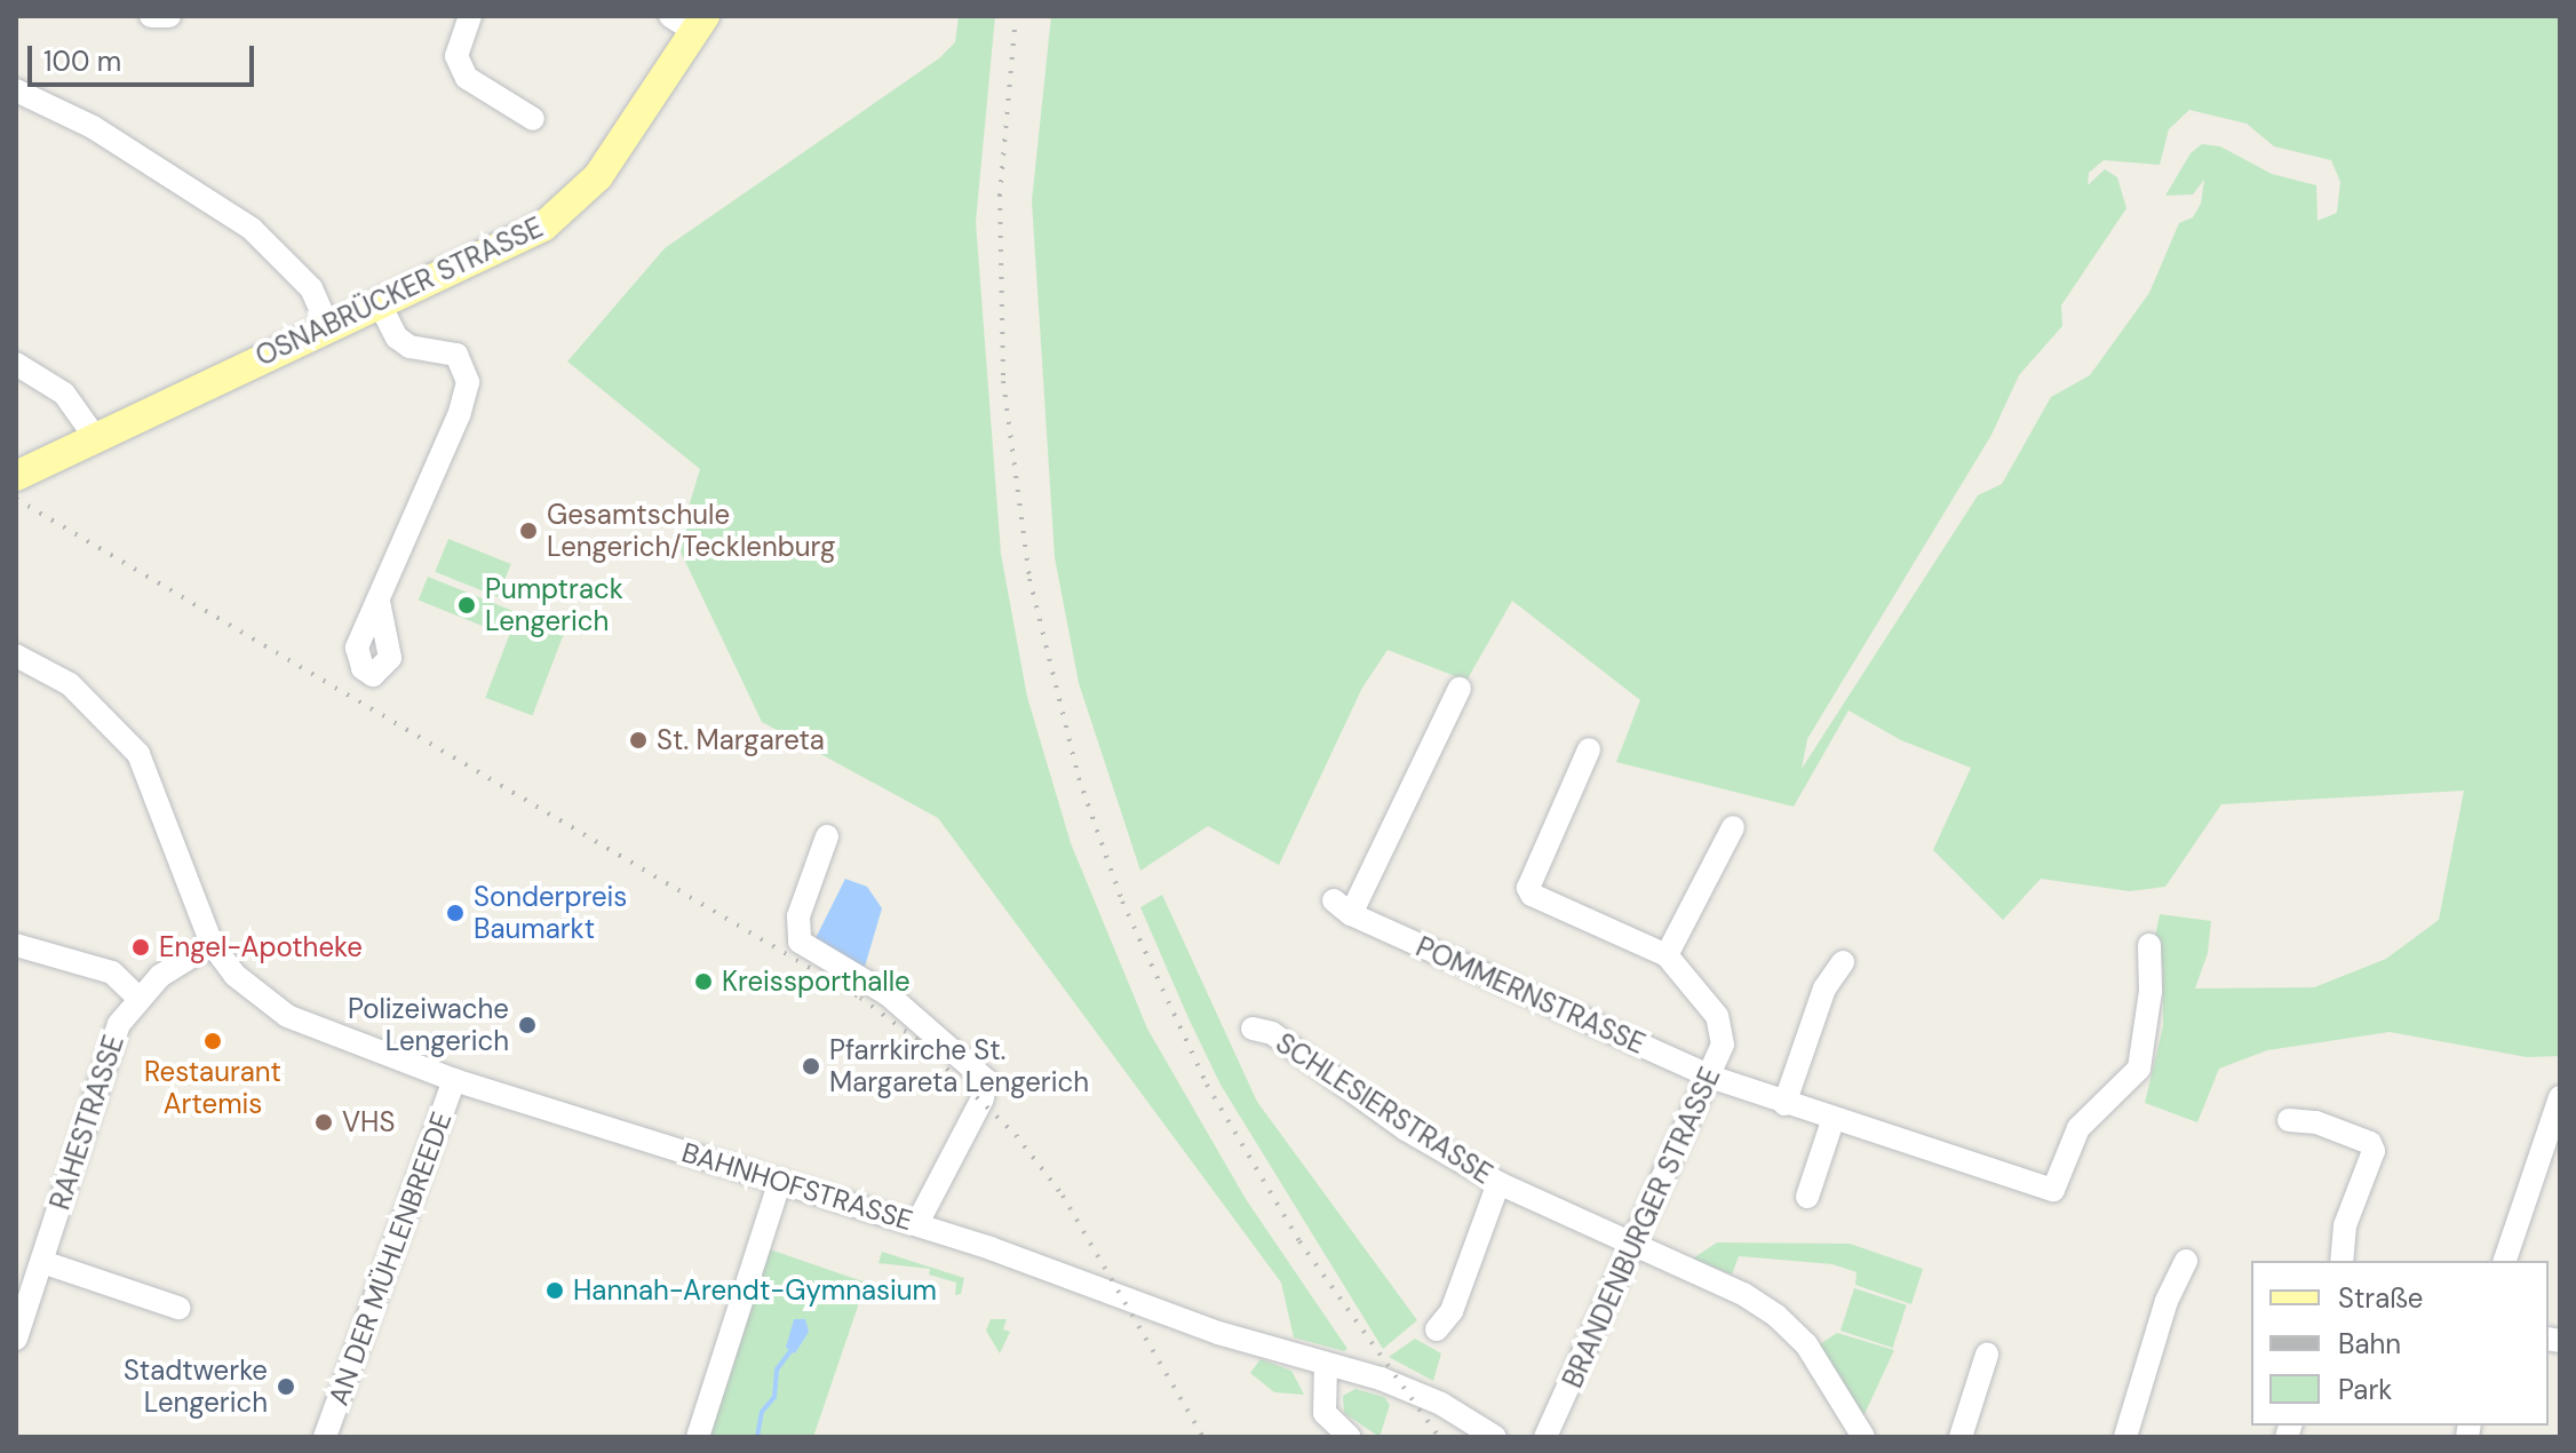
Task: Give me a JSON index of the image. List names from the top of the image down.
{
  "streets": {
    "main road": ["OSNABRÜCKER STRASSE"],
    "street": [
      "POMMERNSTRASSE",
      "SCHLESIERSTRASSE",
      "RAHESTRASSE",
      "BAHNHOFSTRASSE",
      "BRANDENBURGER STRASSE",
      "AN DER MÜHLENBREEDE"
    ]
  },
  "crossings": [
    ["POMMERNSTRASSE", "BRANDENBURGER STRASSE"],
    ["SCHLESIERSTRASSE", "BRANDENBURGER STRASSE"],
    ["RAHESTRASSE", "BAHNHOFSTRASSE"],
    ["BAHNHOFSTRASSE", "AN DER MÜHLENBREEDE"]
  ],
  "places": [
    "Gesamtschule Lengerich/Tecklenburg",
    "Pumptrack Lengerich",
    "St. Margareta",
    "Sonderpreis Baumarkt",
    "Engel-Apotheke",
    "Kreissporthalle",
    "Polizeiwache Lengerich",
    "Restaurant Artemis",
    "Pfarrkirche St. Margareta Lengerich",
    "VHS",
    "Hannah-Arendt-Gymnasium",
    "Stadtwerke Lengerich"
  ],
  "legend": ["Straße", "Bahn", "Park"],
  "scale_bar": "100 m"
}
